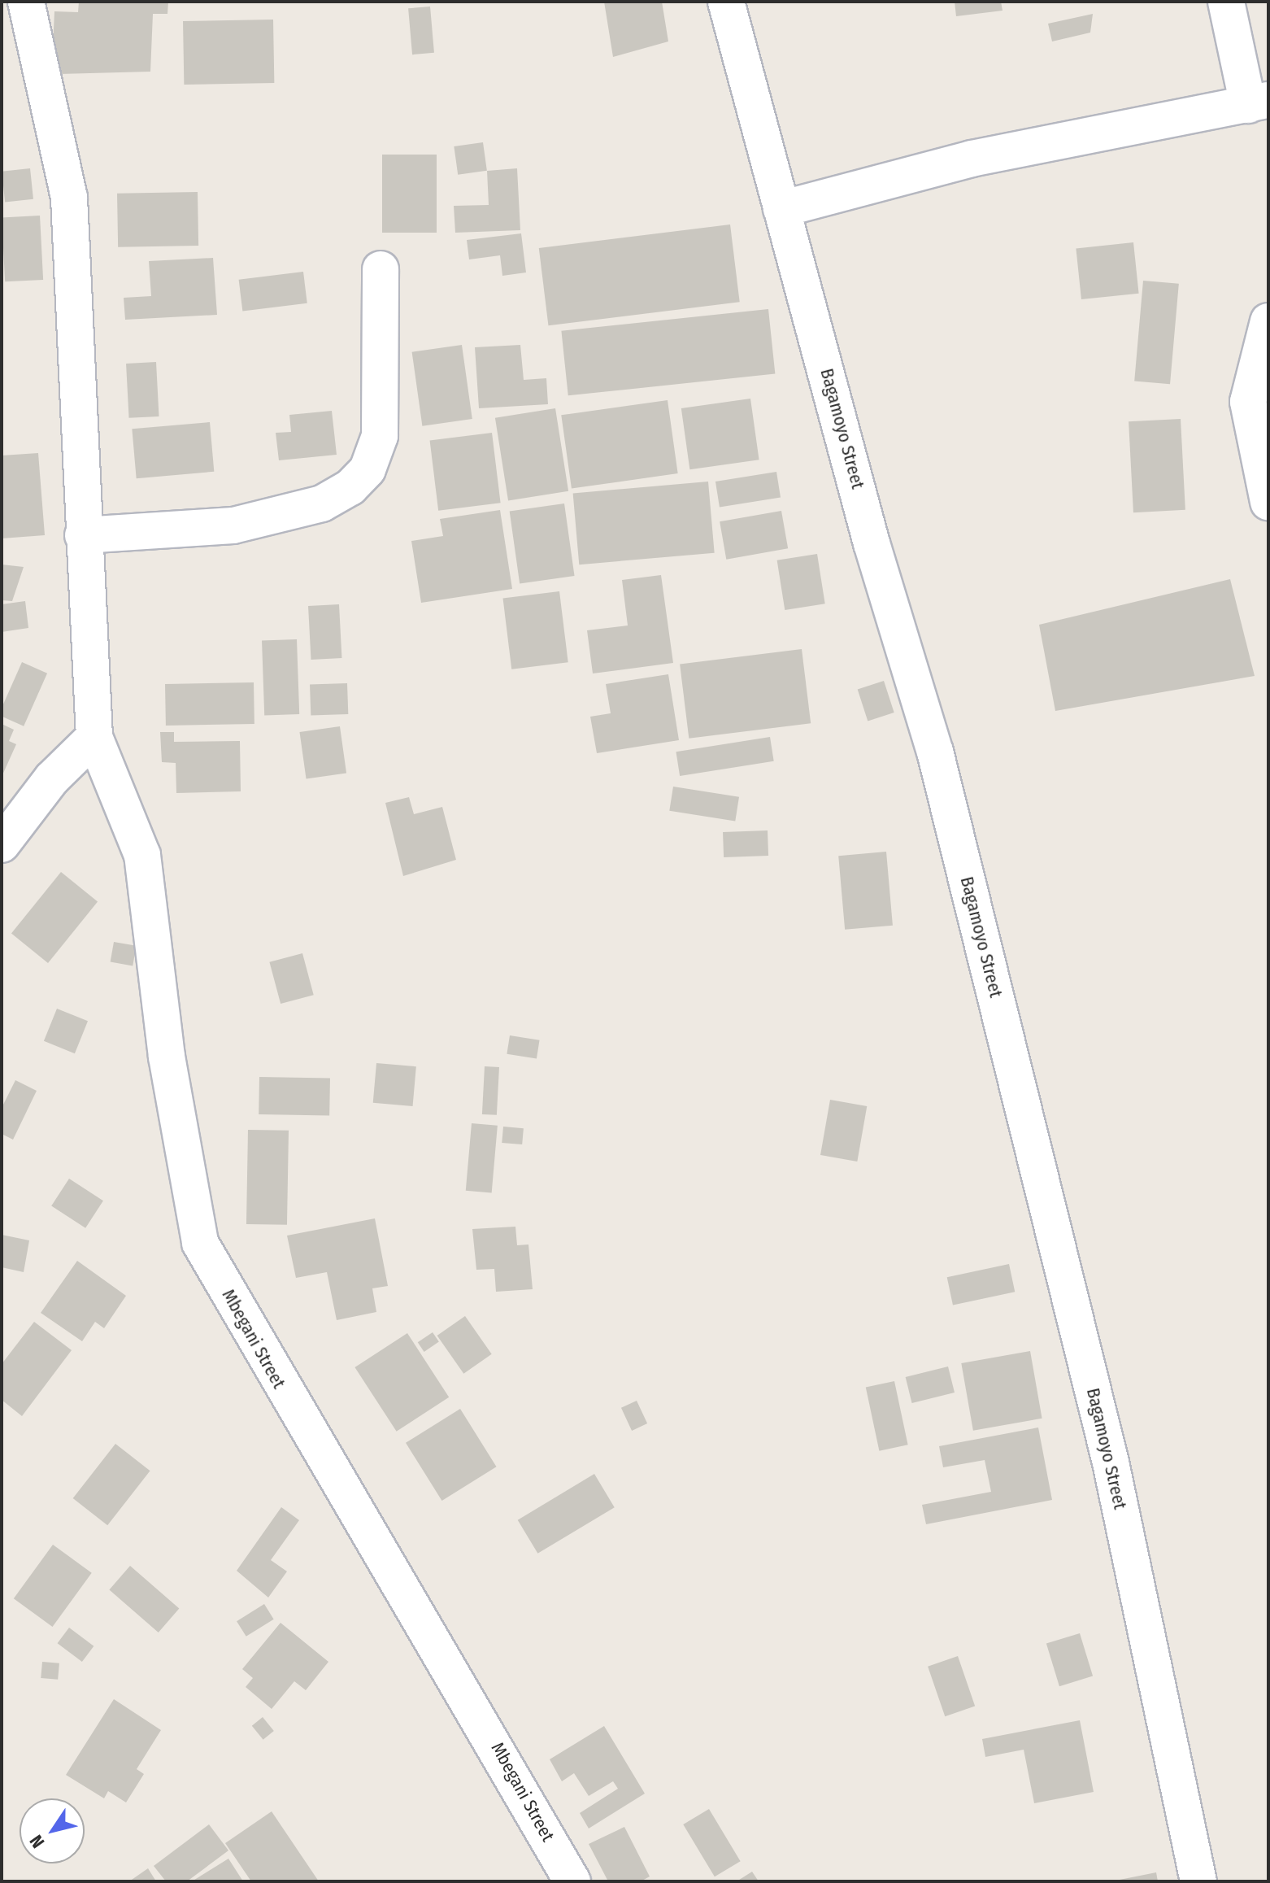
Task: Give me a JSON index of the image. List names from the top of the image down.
{
  "streets": {
    "street": ["Bagamoyo Street", "Mbegani Street"]
  },
  "north": "bottom left"
}
